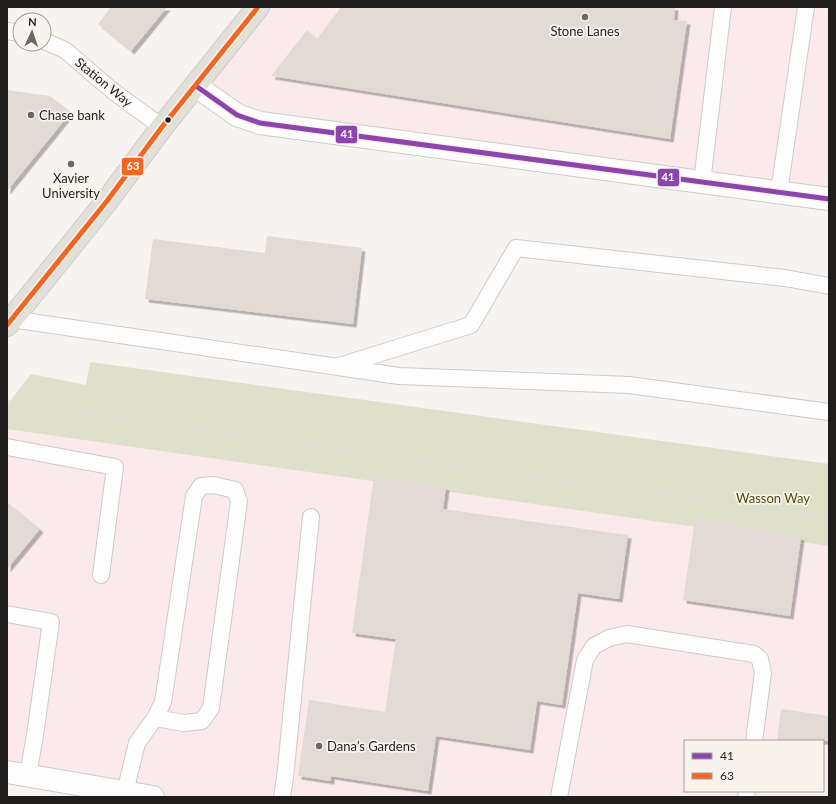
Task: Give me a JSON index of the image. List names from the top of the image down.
{
  "streets": {
    "lane": ["Station Way"]
  },
  "parks": ["Wasson Way"],
  "places": [
    "Stone Lanes",
    "Chase bank",
    "Xavier University",
    "Dana’s Gardens"
  ],
  "lines": ["transit line 63", "transit line 41"],
  "legend": ["41", "63"],
  "north": "top"
}
